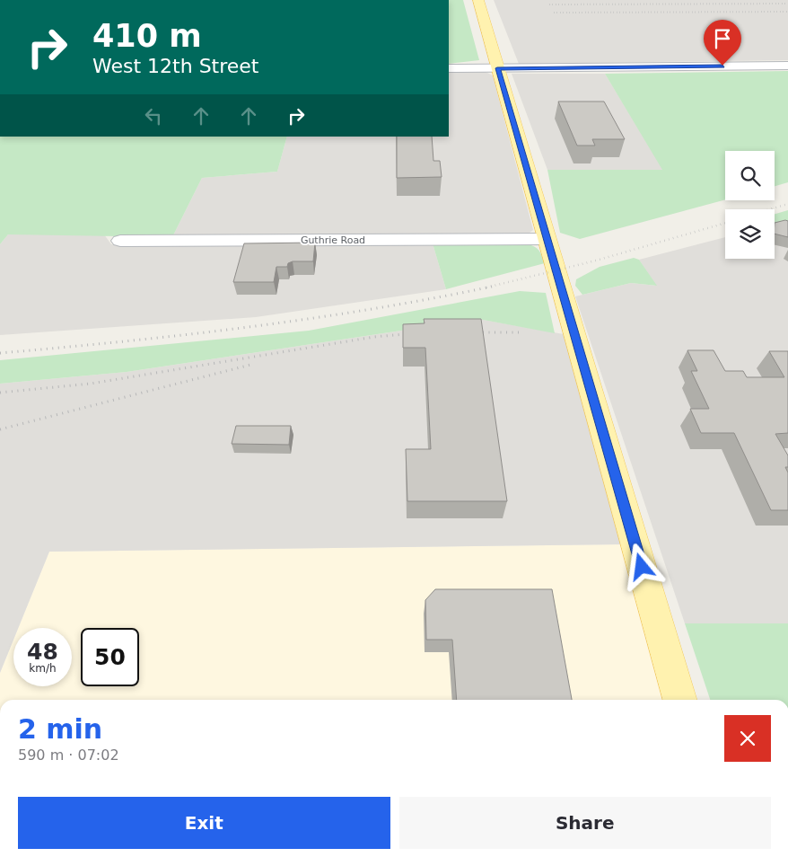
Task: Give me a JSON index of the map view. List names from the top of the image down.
{
  "streets": {
    "street": ["Guthrie Road"]
  },
  "page": {
    "turn": ["410 m", "West 12th Street"],
    "speed": "48 km/h",
    "limit": "50",
    "heading": ["2 min", "590 m · 07:02"],
    "buttons": ["Exit", "Share"]
  }
}
